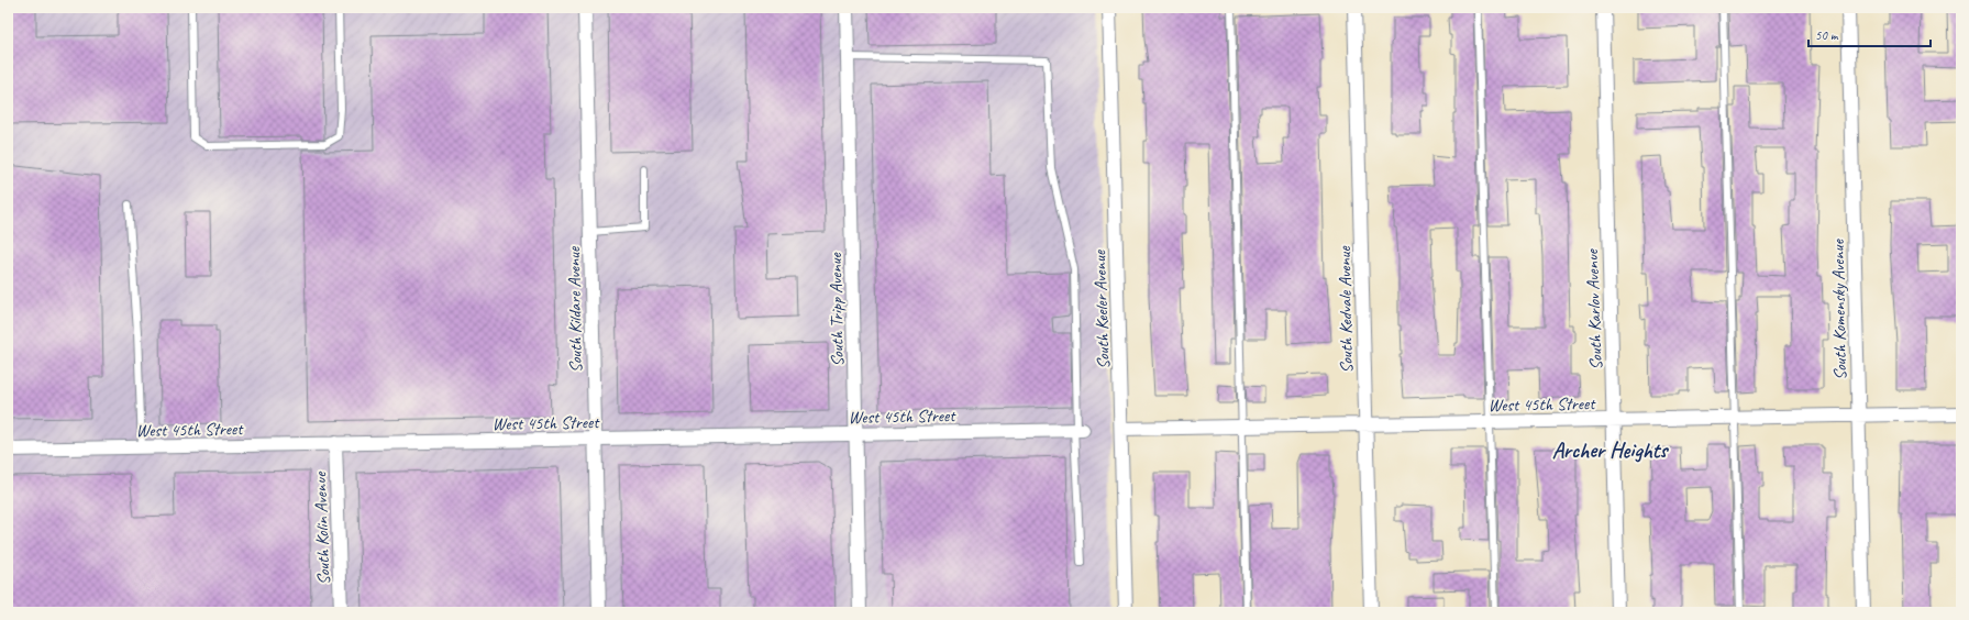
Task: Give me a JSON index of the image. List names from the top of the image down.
{
  "streets": {
    "street": [
      "South Kildare Avenue",
      "South Tripp Avenue",
      "South Keeler Avenue",
      "South Kedvale Avenue",
      "South Karlov Avenue",
      "South Komensky Avenue",
      "West 45th Street",
      "South Kolin Avenue"
    ]
  },
  "crossings": [
    ["South Kildare Avenue", "West 45th Street"],
    ["South Tripp Avenue", "West 45th Street"],
    ["South Keeler Avenue", "West 45th Street"],
    ["South Kedvale Avenue", "West 45th Street"],
    ["South Karlov Avenue", "West 45th Street"],
    ["South Komensky Avenue", "West 45th Street"],
    ["West 45th Street", "South Kolin Avenue"]
  ],
  "districts": ["Archer Heights"],
  "scale_bar": "50 m"
}
